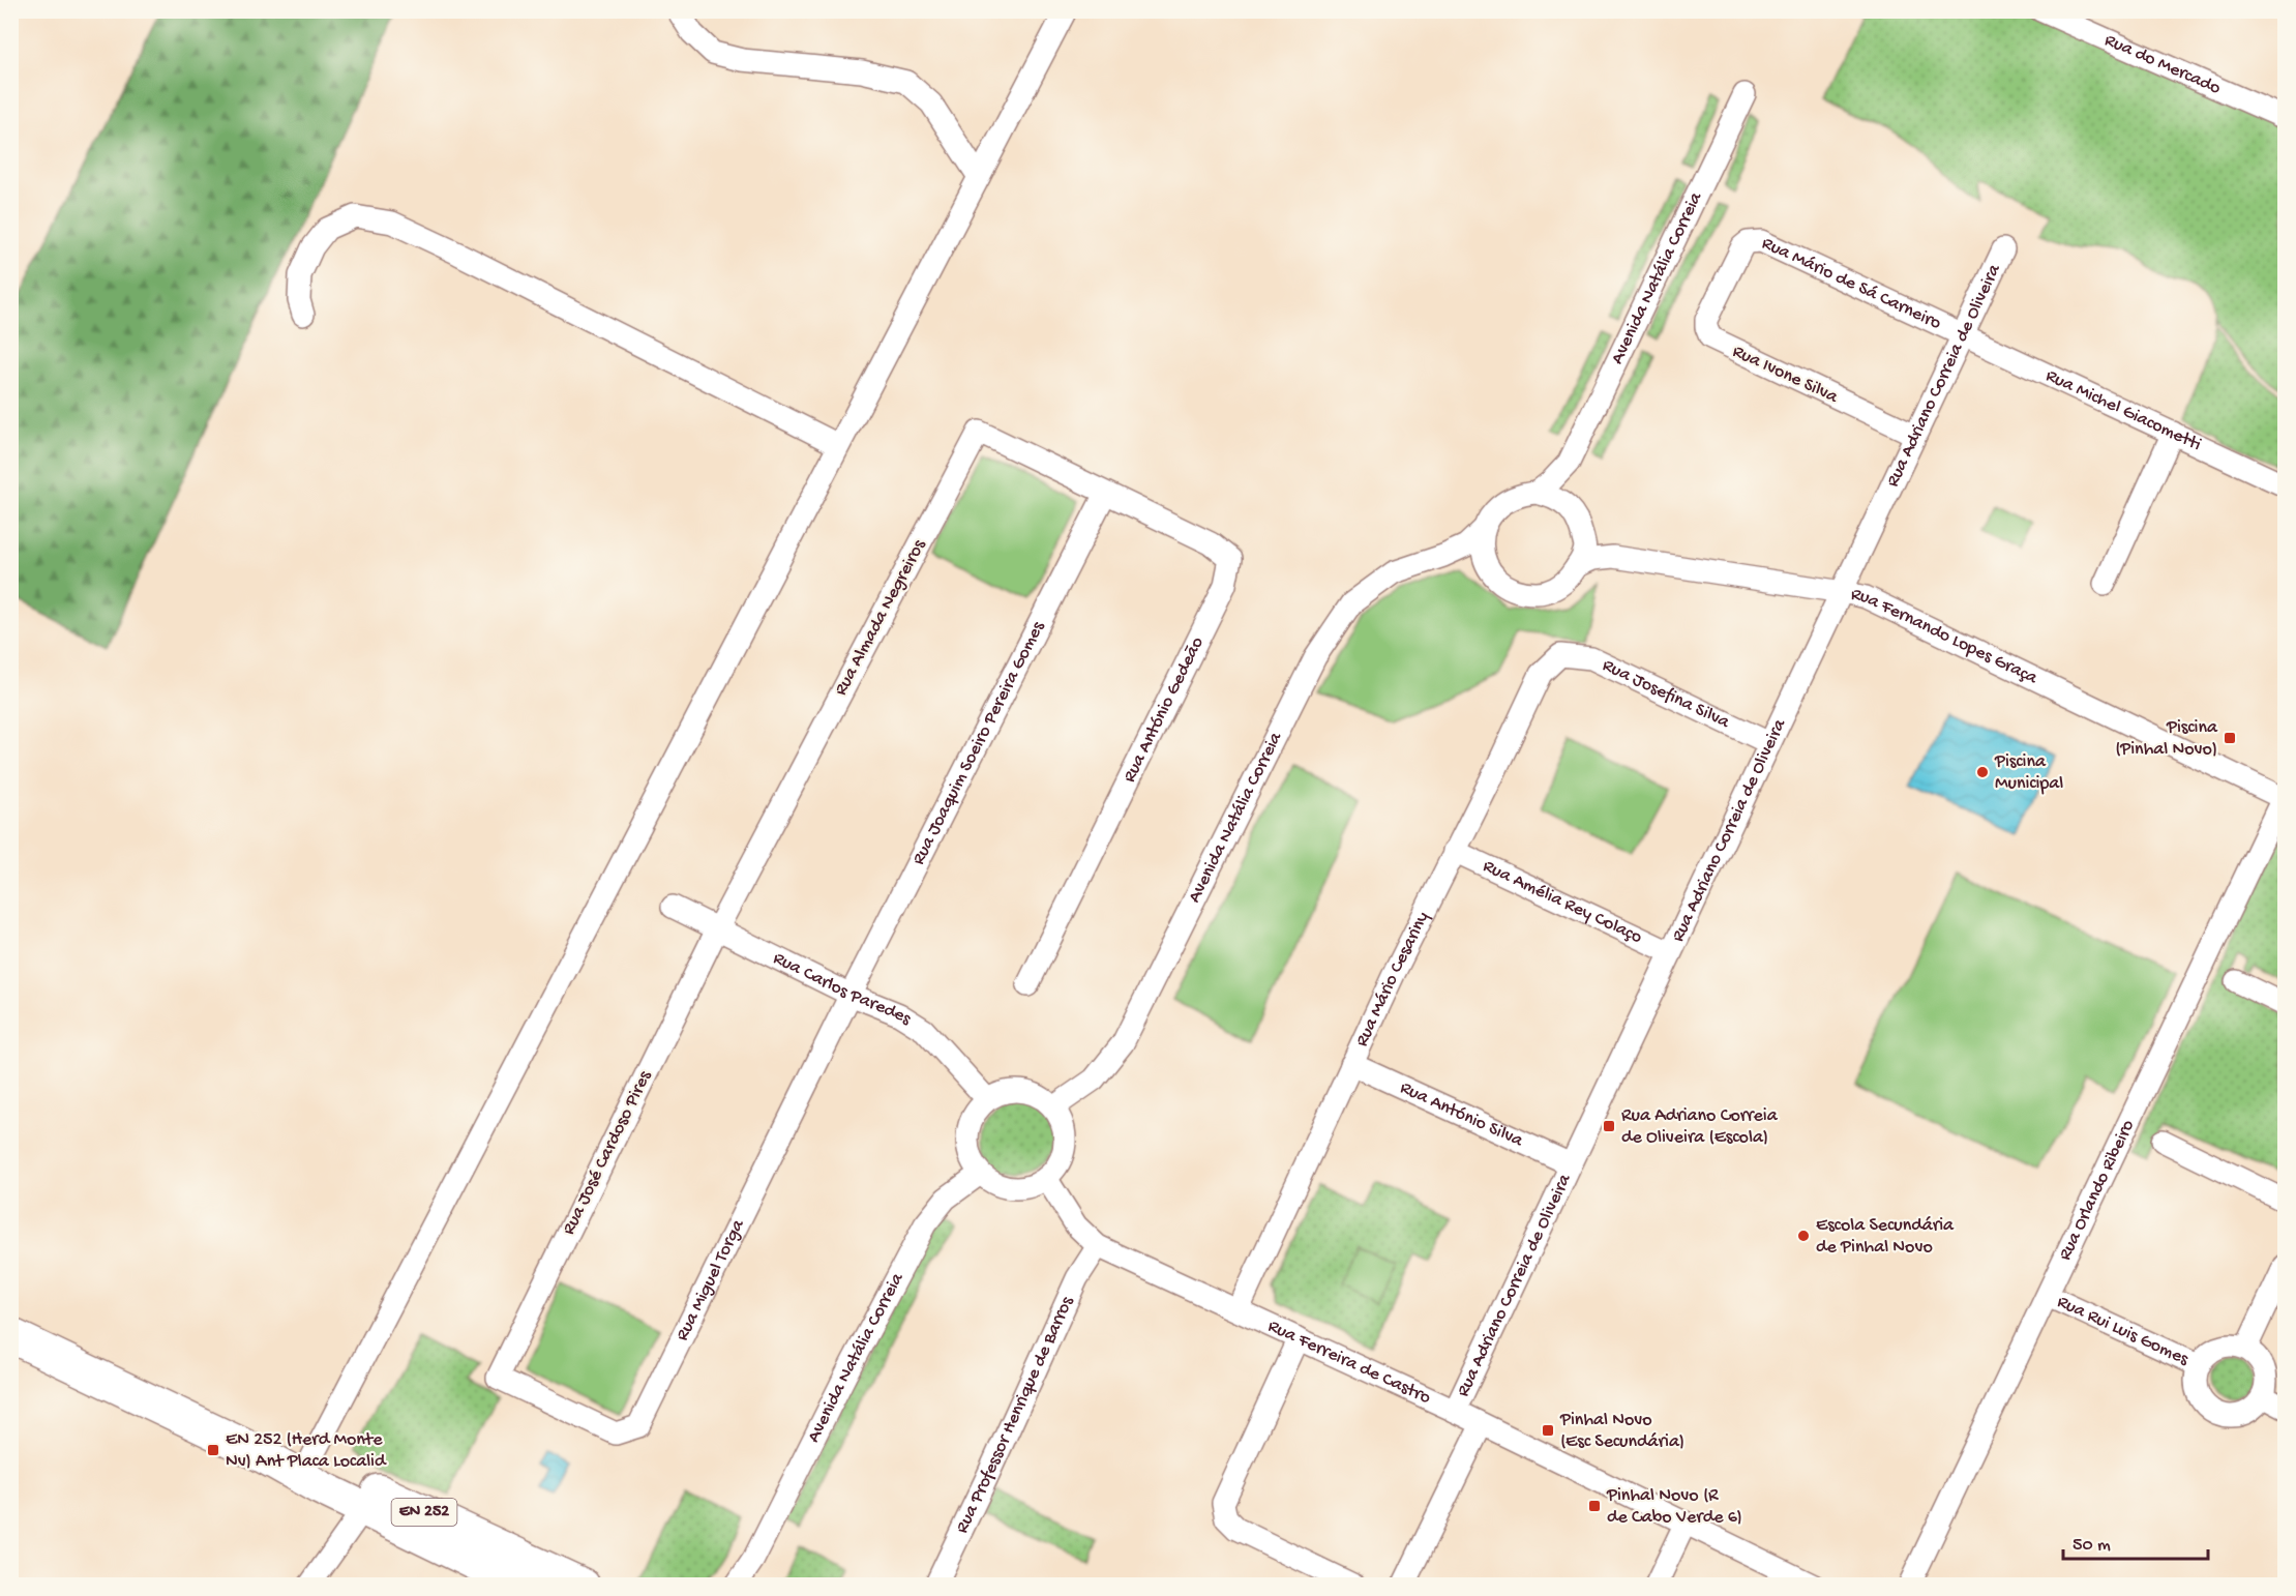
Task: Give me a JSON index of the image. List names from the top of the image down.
{
  "streets": {
    "main road": ["EN 252"],
    "street": [
      "Rua do Mercado",
      "Avenida Natália Correia",
      "Rua Mário de Sá Carneiro",
      "Rua Ivone Silva",
      "Rua Adriano Correia de Oliveira",
      "Rua Michel Giacometti",
      "Rua Almada Negreiros",
      "Rua Fernando Lopes Graça",
      "Rua Josefina Silva",
      "Rua António Gedeão",
      "Rua Joaquim Soeiro Pereira Gomes",
      "Rua Amélia Rey Colaço",
      "Rua Mário Cesariny",
      "Rua Carlos Paredes",
      "Rua António Silva",
      "Rua José Cardoso Pires",
      "Rua Orlando Ribeiro",
      "Rua Miguel Torga",
      "Rua Rui Luis Gomes",
      "Rua Ferreira de Castro",
      "Rua Professor Henrique de Barros"
    ]
  },
  "crossings": [
    ["Avenida Natália Correia", "Rua Fernando Lopes Graça"],
    ["Avenida Natália Correia", "Rua Carlos Paredes"],
    ["Avenida Natália Correia", "Rua Ferreira de Castro"],
    ["Rua Mário de Sá Carneiro", "Rua Ivone Silva"],
    ["Rua Mário de Sá Carneiro", "Rua Adriano Correia de Oliveira"],
    ["Rua Mário de Sá Carneiro", "Rua Michel Giacometti"],
    ["Rua Ivone Silva", "Rua Adriano Correia de Oliveira"],
    ["Rua Adriano Correia de Oliveira", "Rua Michel Giacometti"],
    ["Rua Adriano Correia de Oliveira", "Rua Fernando Lopes Graça"],
    ["Rua Adriano Correia de Oliveira", "Rua Josefina Silva"],
    ["Rua Adriano Correia de Oliveira", "Rua Amélia Rey Colaço"],
    ["Rua Adriano Correia de Oliveira", "Rua António Silva"],
    ["Rua Adriano Correia de Oliveira", "Rua Ferreira de Castro"],
    ["Rua Almada Negreiros", "Rua António Gedeão"],
    ["Rua Almada Negreiros", "Rua Joaquim Soeiro Pereira Gomes"],
    ["Rua Almada Negreiros", "Rua Carlos Paredes"],
    ["Rua Almada Negreiros", "Rua José Cardoso Pires"],
    ["Rua Fernando Lopes Graça", "Rua Orlando Ribeiro"],
    ["Rua Josefina Silva", "Rua Mário Cesariny"],
    ["Rua António Gedeão", "Rua Joaquim Soeiro Pereira Gomes"],
    ["Rua Joaquim Soeiro Pereira Gomes", "Rua Carlos Paredes"],
    ["Rua Joaquim Soeiro Pereira Gomes", "Rua Miguel Torga"],
    ["Rua Amélia Rey Colaço", "Rua Mário Cesariny"],
    ["Rua Mário Cesariny", "Rua António Silva"],
    ["Rua Mário Cesariny", "Rua Ferreira de Castro"],
    ["Rua Carlos Paredes", "Rua José Cardoso Pires"],
    ["Rua Carlos Paredes", "Rua Miguel Torga"],
    ["Rua Carlos Paredes", "Rua Ferreira de Castro"],
    ["Rua José Cardoso Pires", "Rua Miguel Torga"],
    ["Rua Orlando Ribeiro", "Rua Rui Luis Gomes"],
    ["Rua Ferreira de Castro", "Rua Professor Henrique de Barros"]
  ],
  "places": {
    "transit": [
      "Piscina (Pinhal Novo)",
      "Rua Adriano Correia de Oliveira (Escola)",
      "Pinhal Novo (Esc Secundária)",
      "EN 252 (Herd Monte Nv) Ant Placa Localid",
      "Pinhal Novo (R de Cabo Verde 6)"
    ],
    "other": ["Piscina Municipal", "Escola Secundária de Pinhal Novo"]
  },
  "scale_bar": "50 m"
}
